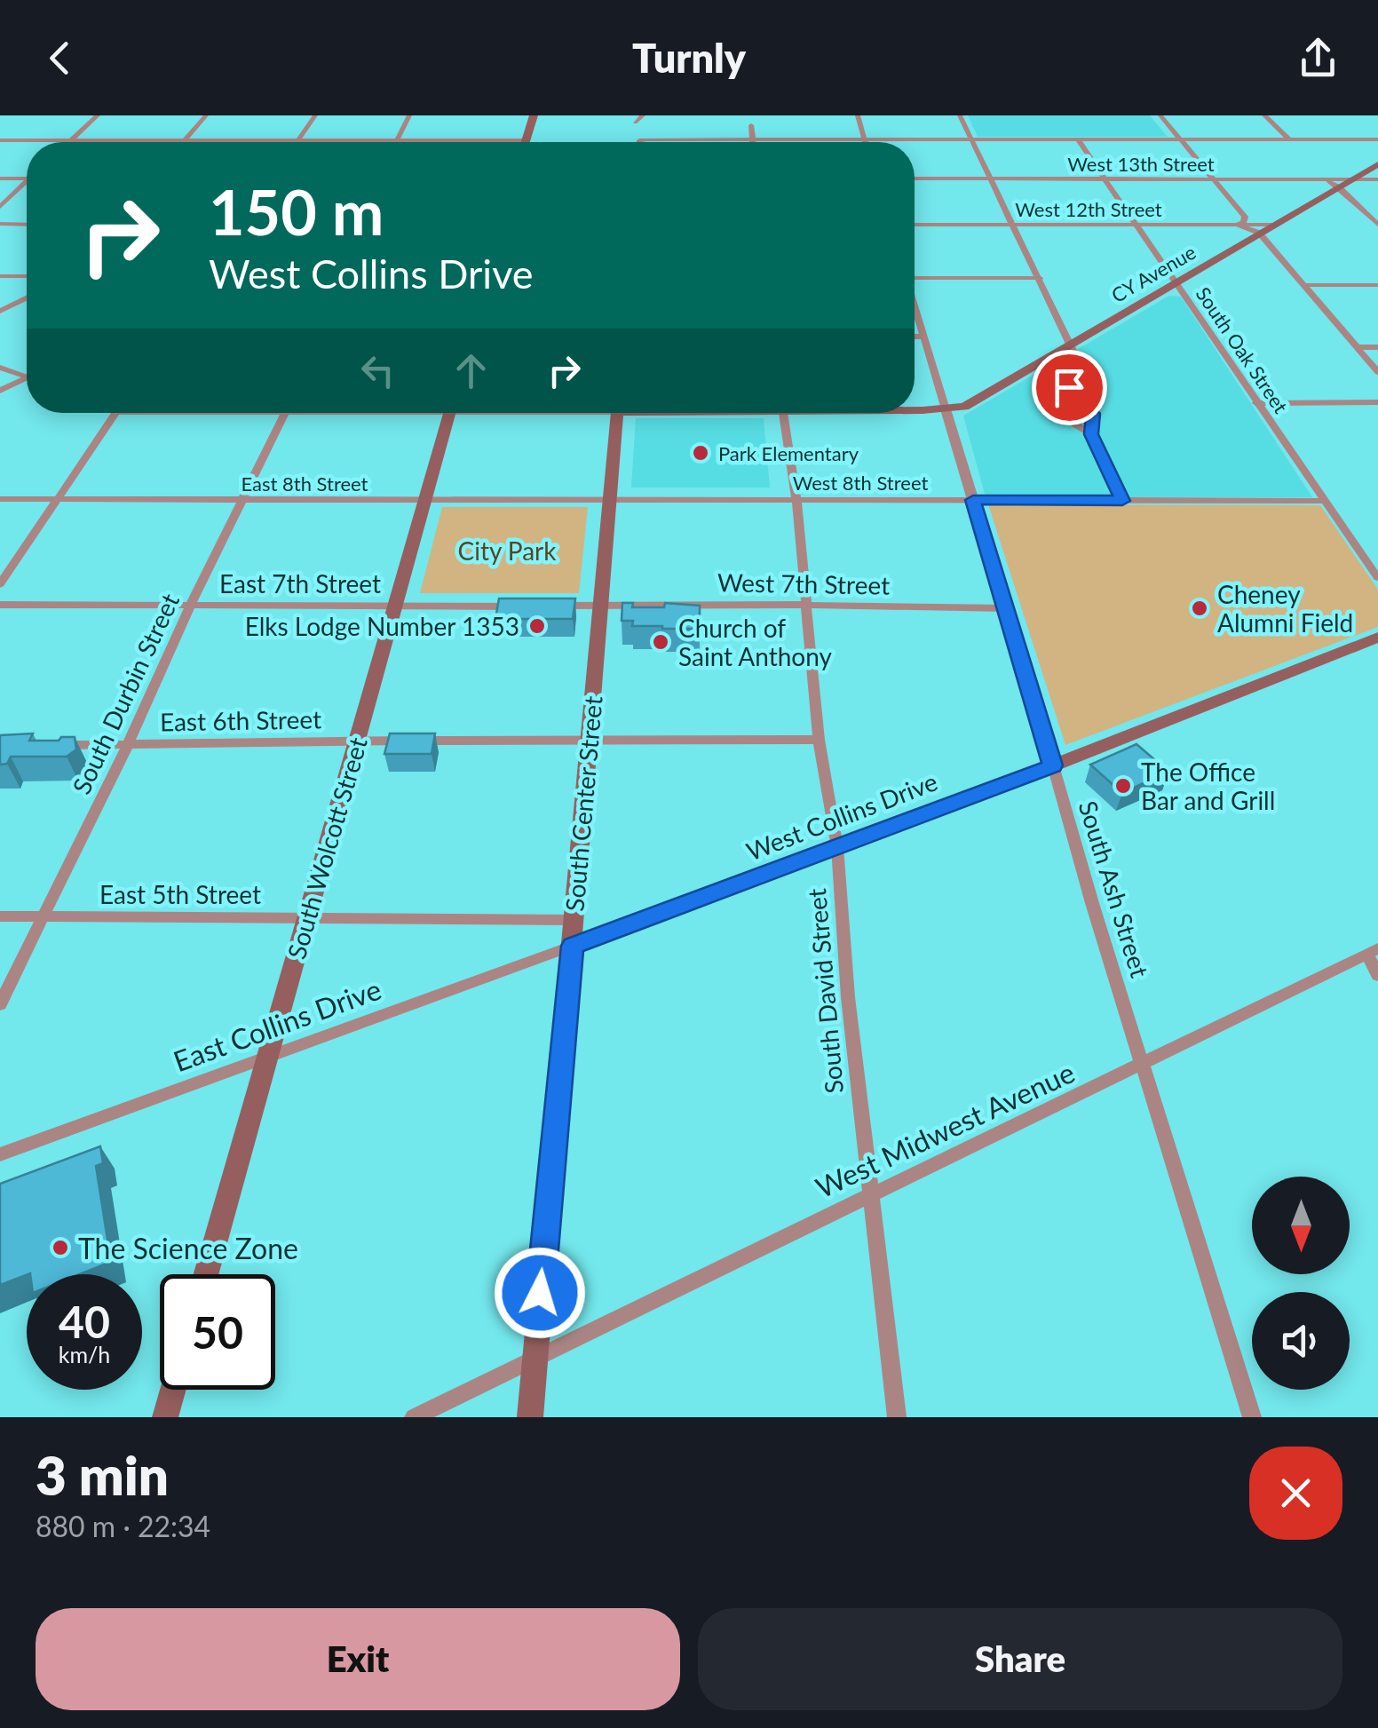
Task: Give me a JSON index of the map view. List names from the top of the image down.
{
  "streets": {
    "main road": [
      "CY Avenue",
      "South Center Street",
      "West Collins Drive",
      "South Wolcott Street"
    ],
    "street": [
      "West 13th Street",
      "West 12th Street",
      "South Oak Street",
      "West 8th Street",
      "East 8th Street",
      "East 7th Street",
      "West 7th Street",
      "South Durbin Street",
      "East 6th Street",
      "South Ash Street",
      "East 5th Street",
      "South David Street",
      "East Collins Drive",
      "West Midwest Avenue"
    ]
  },
  "crossings": [
    ["West 13th Street", "CY Avenue"],
    ["West 13th Street", "South Oak Street"],
    ["West 12th Street", "CY Avenue"],
    ["West 12th Street", "South Oak Street"],
    ["CY Avenue", "South Oak Street"],
    ["CY Avenue", "South Ash Street"],
    ["South Oak Street", "West 8th Street"],
    ["West 8th Street", "East 8th Street"],
    ["West 8th Street", "South Center Street"],
    ["West 8th Street", "South Ash Street"],
    ["West 8th Street", "South David Street"],
    ["East 8th Street", "South Durbin Street"],
    ["East 8th Street", "South Center Street"],
    ["East 8th Street", "South Wolcott Street"],
    ["East 7th Street", "South Durbin Street"],
    ["East 7th Street", "South Wolcott Street"],
    ["West 7th Street", "South Center Street"],
    ["West 7th Street", "South Ash Street"],
    ["West 7th Street", "South David Street"],
    ["South Durbin Street", "East 6th Street"],
    ["South Durbin Street", "East 5th Street"],
    ["East 6th Street", "South Center Street"],
    ["East 6th Street", "South Wolcott Street"],
    ["East 6th Street", "South David Street"],
    ["South Center Street", "West Collins Drive"],
    ["South Center Street", "East 5th Street"],
    ["South Center Street", "East Collins Drive"],
    ["South Center Street", "West Midwest Avenue"],
    ["West Collins Drive", "South Ash Street"],
    ["West Collins Drive", "South David Street"],
    ["West Collins Drive", "East Collins Drive"],
    ["South Wolcott Street", "East 5th Street"],
    ["South Wolcott Street", "East Collins Drive"],
    ["South Ash Street", "West Midwest Avenue"],
    ["South David Street", "West Midwest Avenue"]
  ],
  "parks": ["City Park"],
  "places": [
    "Park Elementary",
    "Cheney Alumni Field",
    "Elks Lodge Number 1353",
    "Church of Saint Anthony",
    "The Office Bar and Grill",
    "The Science Zone"
  ],
  "north": "bottom",
  "page": {
    "header": "Turnly",
    "turn": ["150 m", "West Collins Drive"],
    "speed": "40 km/h",
    "limit": "50",
    "heading": ["3 min", "880 m · 22:34"],
    "buttons": ["Exit", "Share"]
  }
}
